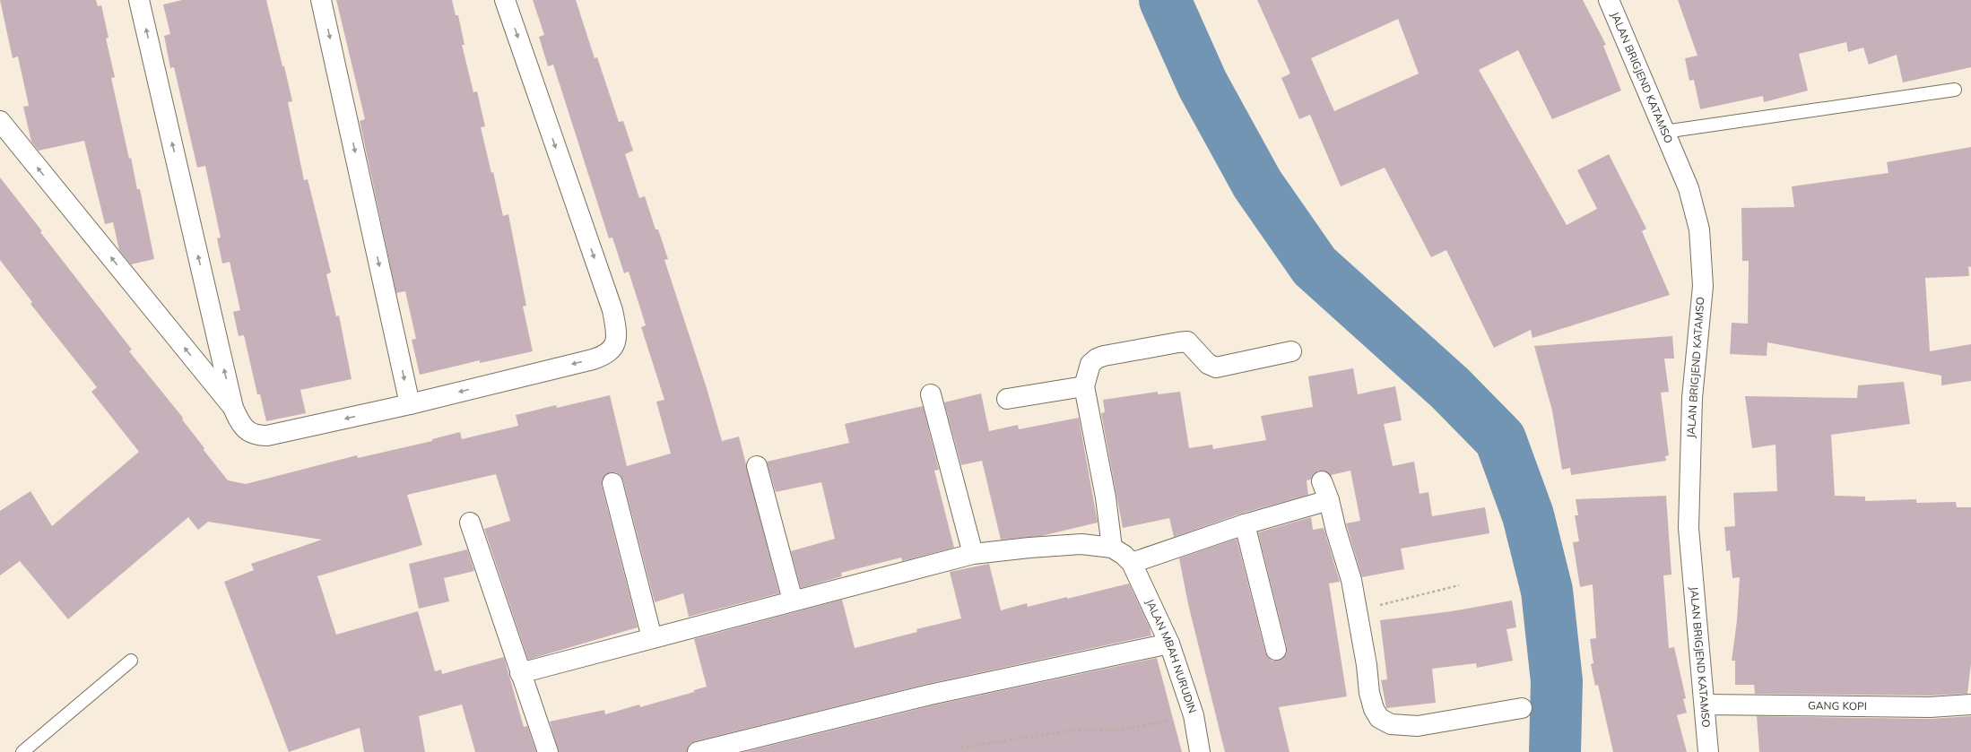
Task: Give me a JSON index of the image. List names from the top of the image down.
{
  "streets": {
    "street": ["JALAN BRIGJEND KATAMSO", "JALAN MBAH NURUDIN", "GANG KOPI"]
  },
  "crossings": [
    ["JALAN BRIGJEND KATAMSO", "GANG KOPI"]
  ]
}
